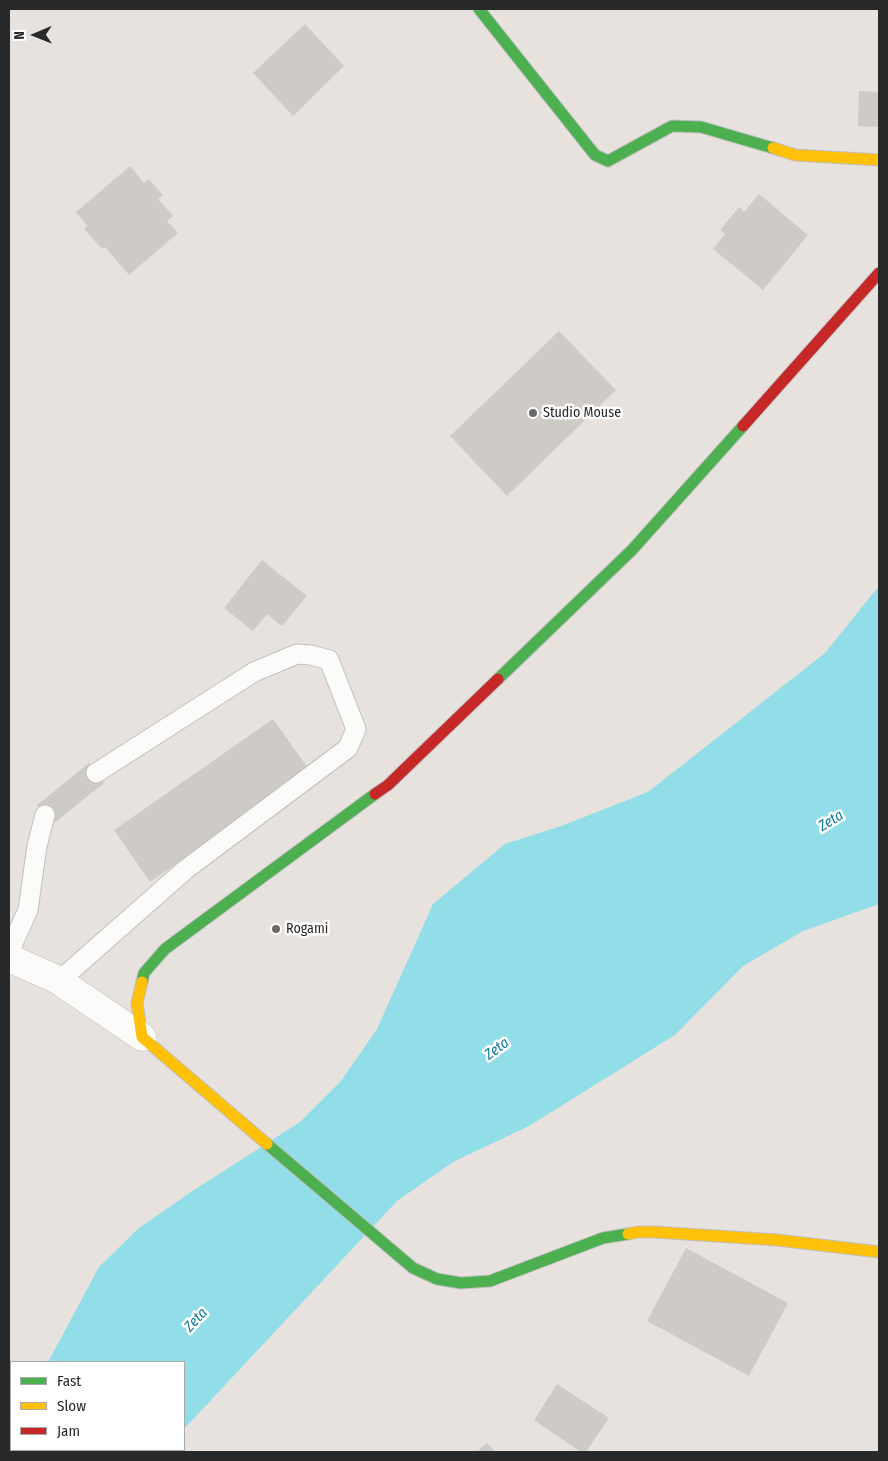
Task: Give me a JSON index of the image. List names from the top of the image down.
{
  "water": ["Zeta"],
  "places": ["Studio Mouse", "Rogami"],
  "legend": ["Fast", "Slow", "Jam"],
  "north": "left"
}
